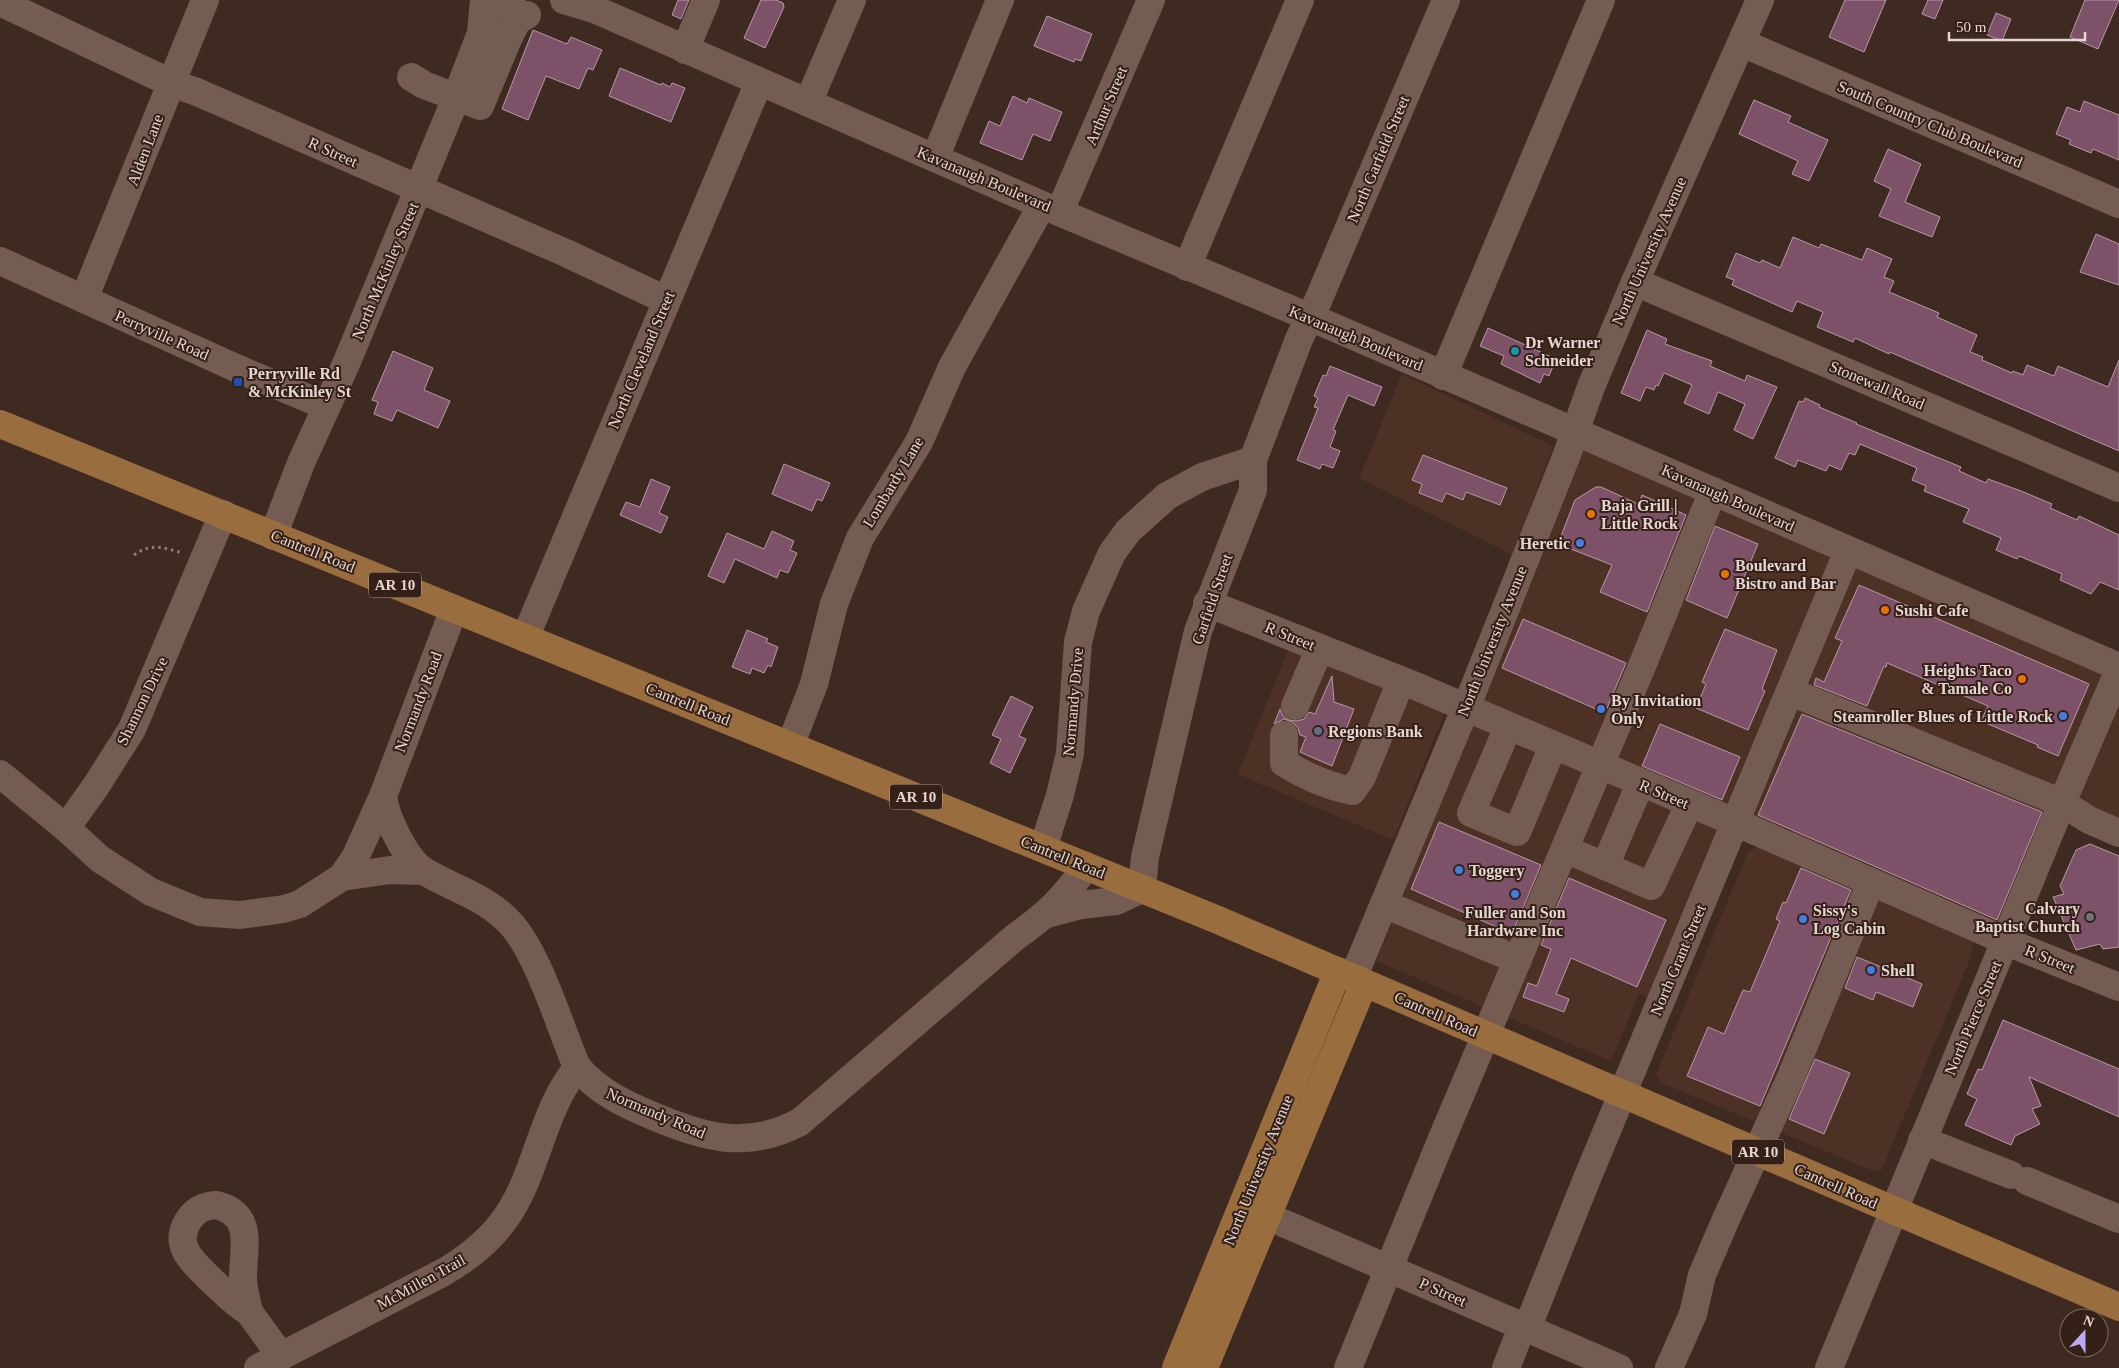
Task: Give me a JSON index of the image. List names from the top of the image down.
{
  "streets": {
    "main road": ["North University Avenue", "Cantrell Road", "AR 10"],
    "street": [
      "Arthur Street",
      "South Country Club Boulevard",
      "Alden Lane",
      "R Street",
      "North Garfield Street",
      "Kavanaugh Boulevard",
      "North McKinley Street",
      "Perryville Road",
      "North Cleveland Street",
      "Stonewall Road",
      "Lombardy Lane",
      "Garfield Street",
      "Shannon Drive",
      "Normandy Road",
      "Normandy Drive",
      "North Grant Street",
      "North Pierce Street",
      "McMillen Trail",
      "P Street"
    ]
  },
  "crossings": [
    ["Arthur Street", "Kavanaugh Boulevard"],
    ["Arthur Street", "Lombardy Lane"],
    ["South Country Club Boulevard", "North University Avenue"],
    ["Alden Lane", "R Street"],
    ["Alden Lane", "Perryville Road"],
    ["R Street", "North University Avenue"],
    ["R Street", "North McKinley Street"],
    ["R Street", "North Cleveland Street"],
    ["R Street", "Garfield Street"],
    ["R Street", "North Grant Street"],
    ["R Street", "North Pierce Street"],
    ["North Garfield Street", "Kavanaugh Boulevard"],
    ["North Garfield Street", "Garfield Street"],
    ["Kavanaugh Boulevard", "North University Avenue"],
    ["Kavanaugh Boulevard", "North Cleveland Street"],
    ["Kavanaugh Boulevard", "Lombardy Lane"],
    ["Kavanaugh Boulevard", "Garfield Street"],
    ["Kavanaugh Boulevard", "North Grant Street"],
    ["Kavanaugh Boulevard", "North Pierce Street"],
    ["North University Avenue", "Stonewall Road"],
    ["North University Avenue", "Cantrell Road"],
    ["North University Avenue", "P Street"],
    ["North McKinley Street", "Perryville Road"],
    ["North McKinley Street", "Cantrell Road"],
    ["North Cleveland Street", "Cantrell Road"],
    ["Lombardy Lane", "Cantrell Road"],
    ["Cantrell Road", "Garfield Street"],
    ["Cantrell Road", "Shannon Drive"],
    ["Cantrell Road", "Normandy Road"],
    ["Cantrell Road", "Normandy Drive"],
    ["Cantrell Road", "North Grant Street"],
    ["Cantrell Road", "North Pierce Street"],
    ["Garfield Street", "Normandy Road"],
    ["Garfield Street", "Normandy Drive"],
    ["Normandy Road", "McMillen Trail"],
    ["North Grant Street", "P Street"]
  ],
  "places": {
    "other": [
      "Dr Warner Schneider",
      "Baja Grill | Little Rock",
      "Heretic",
      "Boulevard Bistro and Bar",
      "Sushi Cafe",
      "Heights Taco & Tamale Co",
      "By Invitation Only",
      "Steamroller Blues of Little Rock",
      "Regions Bank",
      "Toggery",
      "Fuller and Son Hardware Inc",
      "Calvary Baptist Church",
      "Sissy's Log Cabin",
      "Shell"
    ],
    "transit": ["Perryville Rd & McKinley St"]
  },
  "scale_bar": "50 m",
  "north": "top"
}
